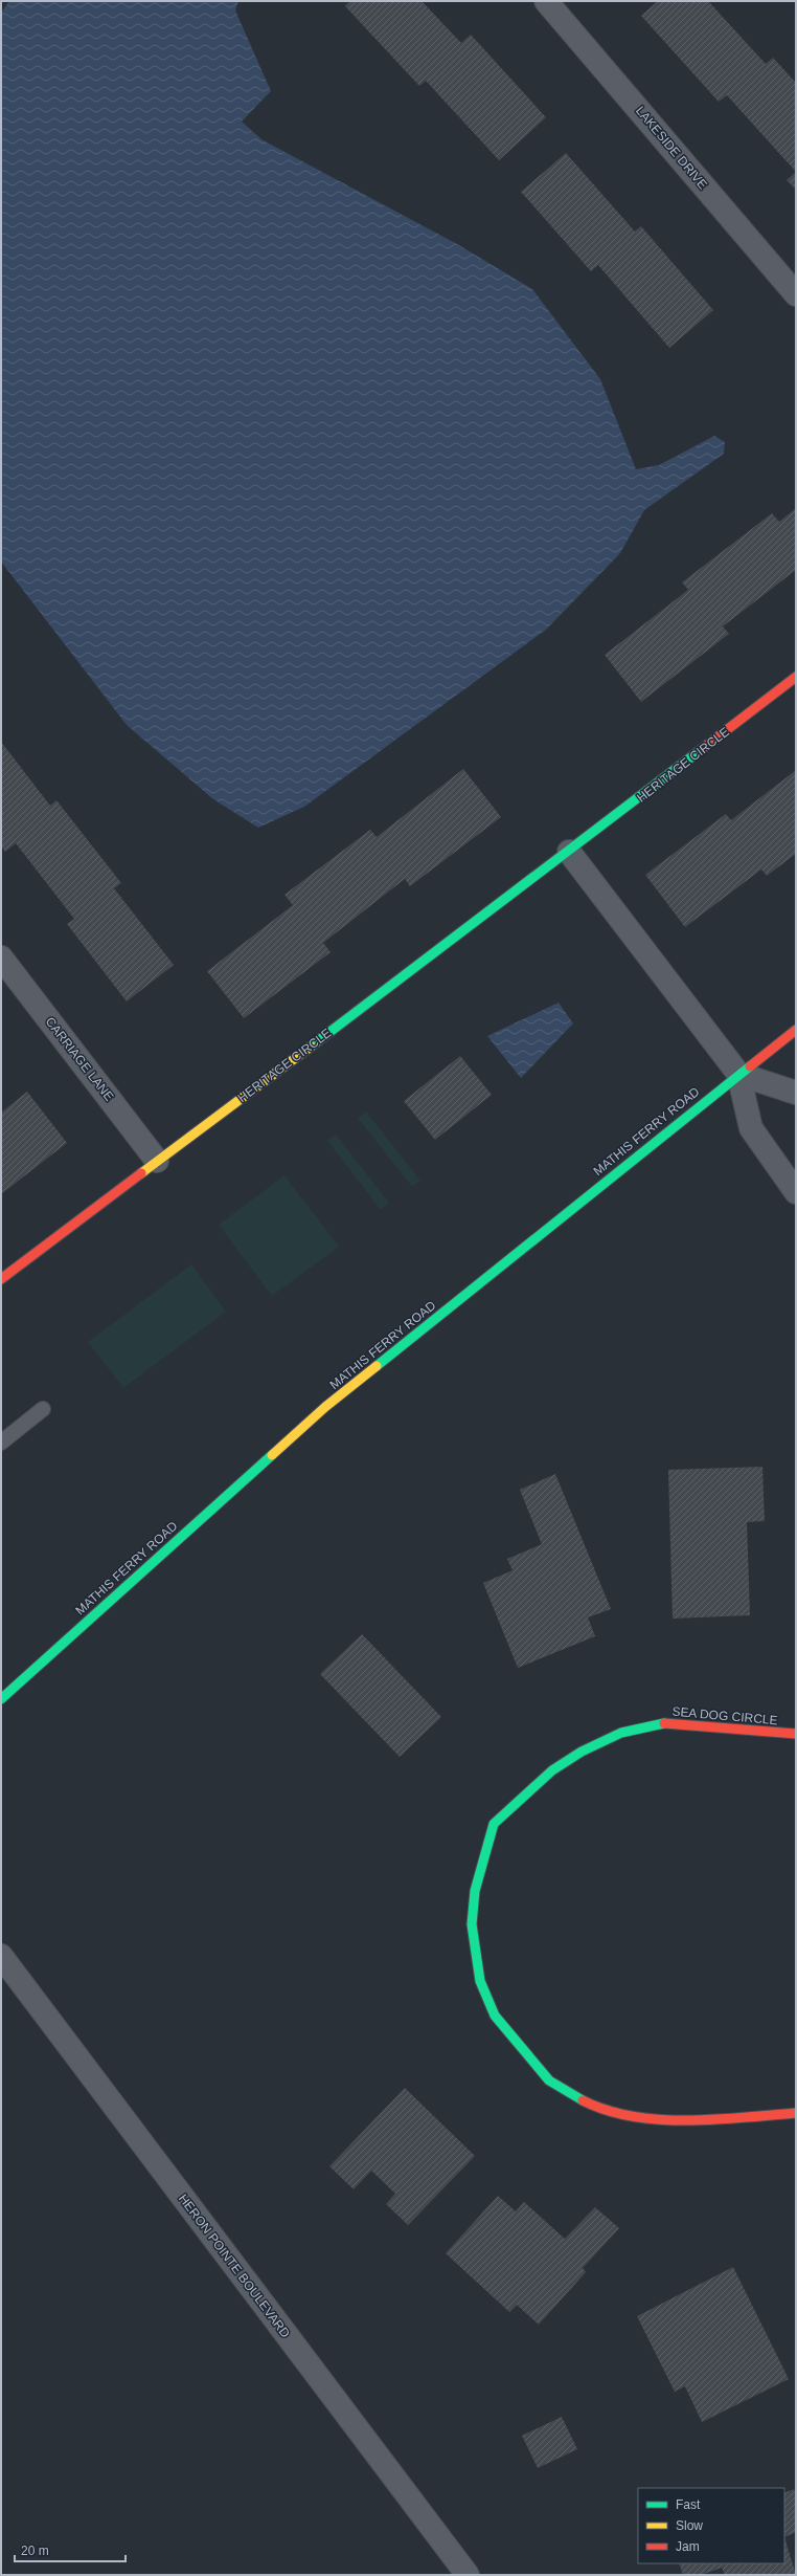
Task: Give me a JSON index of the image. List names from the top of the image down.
{
  "streets": {
    "street": [
      "LAKESIDE DRIVE",
      "HERITAGE CIRCLE",
      "CARRIAGE LANE",
      "MATHIS FERRY ROAD",
      "SEA DOG CIRCLE",
      "HERON POINTE BOULEVARD"
    ]
  },
  "crossings": [
    ["HERITAGE CIRCLE", "CARRIAGE LANE"]
  ],
  "legend": ["Fast", "Slow", "Jam"],
  "scale_bar": "20 m"
}
